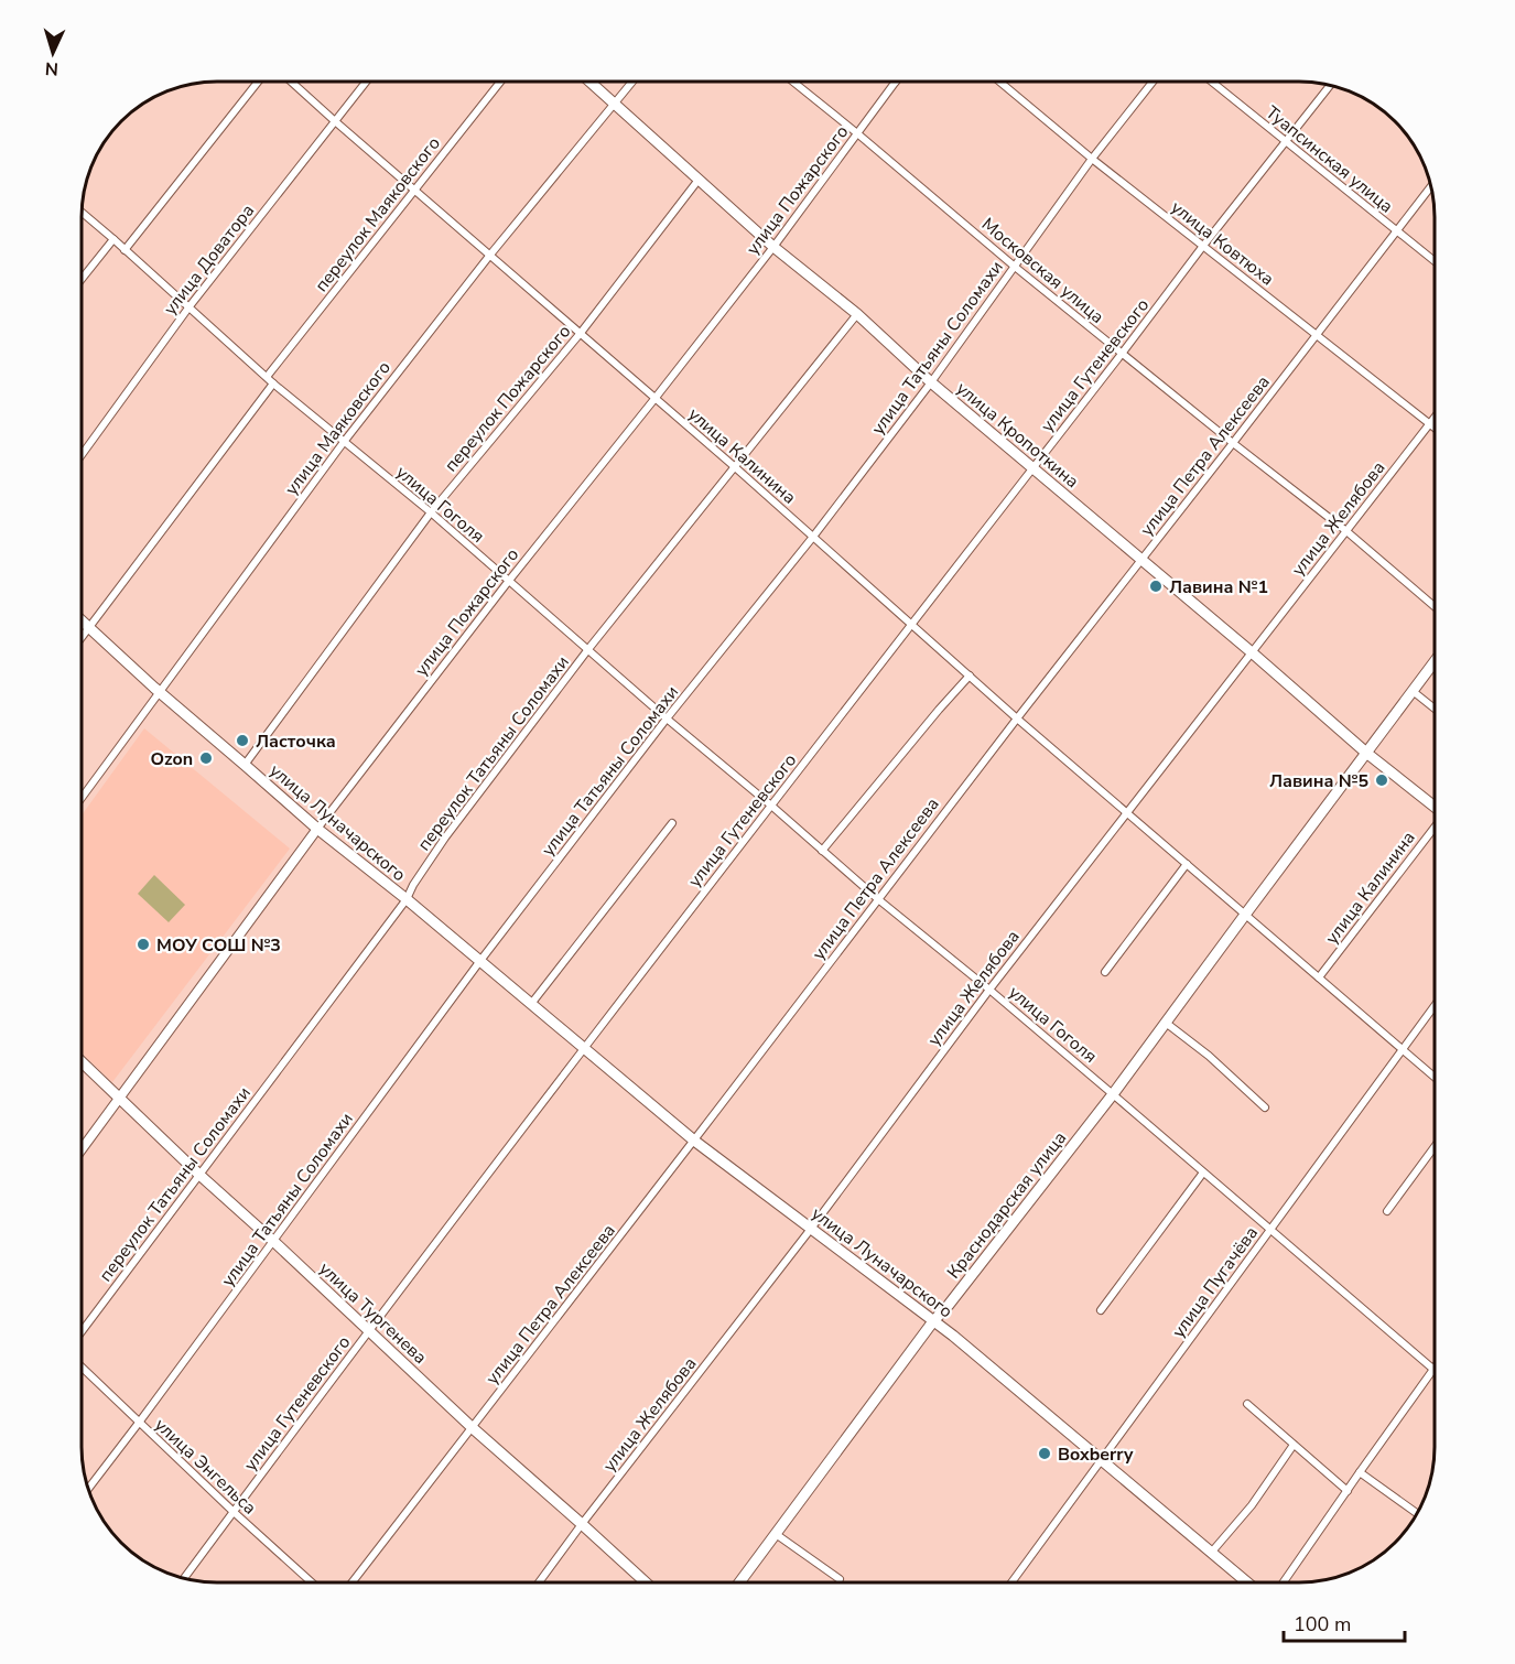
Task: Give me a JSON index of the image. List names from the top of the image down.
{
  "streets": {
    "main road": [
      "улица Кропоткина",
      "улица Луначарского",
      "Краснодарская улица",
      "улица Тургенева"
    ],
    "street": [
      "Туапсинская улица",
      "улица Пожарского",
      "переулок Маяковского",
      "улица Ковтюха",
      "улица Доватора",
      "Московская улица",
      "улица Татьяны Соломахи",
      "улица Гутеневского",
      "переулок Пожарского",
      "улица Маяковского",
      "улица Калинина",
      "улица Петра Алексеева",
      "улица Гоголя",
      "улица Желябова",
      "переулок Татьяны Соломахи",
      "улица Пугачёва",
      "улица Энгельса"
    ]
  },
  "crossings": [
    ["Туапсинская улица", "улица Гутеневского"],
    ["Туапсинская улица", "улица Петра Алексеева"],
    ["улица Пожарского", "Московская улица"],
    ["улица Пожарского", "улица Кропоткина"],
    ["улица Пожарского", "улица Калинина"],
    ["улица Пожарского", "улица Гоголя"],
    ["улица Пожарского", "улица Луначарского"],
    ["улица Пожарского", "улица Тургенева"],
    ["переулок Маяковского", "улица Калинина"],
    ["переулок Маяковского", "улица Гоголя"],
    ["улица Ковтюха", "улица Татьяны Соломахи"],
    ["улица Ковтюха", "улица Гутеневского"],
    ["улица Ковтюха", "улица Петра Алексеева"],
    ["улица Ковтюха", "улица Желябова"],
    ["улица Доватора", "улица Калинина"],
    ["улица Доватора", "улица Гоголя"],
    ["Московская улица", "улица Татьяны Соломахи"],
    ["Московская улица", "улица Гутеневского"],
    ["Московская улица", "улица Петра Алексеева"],
    ["Московская улица", "улица Желябова"],
    ["улица Татьяны Соломахи", "улица Кропоткина"],
    ["улица Татьяны Соломахи", "улица Калинина"],
    ["улица Татьяны Соломахи", "улица Гоголя"],
    ["улица Татьяны Соломахи", "улица Луначарского"],
    ["улица Татьяны Соломахи", "улица Тургенева"],
    ["улица Татьяны Соломахи", "улица Энгельса"],
    ["улица Гутеневского", "улица Кропоткина"],
    ["улица Гутеневского", "улица Калинина"],
    ["улица Гутеневского", "улица Гоголя"],
    ["улица Гутеневского", "улица Луначарского"],
    ["улица Гутеневского", "улица Тургенева"],
    ["улица Гутеневского", "улица Энгельса"],
    ["переулок Пожарского", "улица Кропоткина"],
    ["переулок Пожарского", "улица Калинина"],
    ["переулок Пожарского", "улица Гоголя"],
    ["переулок Пожарского", "улица Луначарского"],
    ["улица Маяковского", "улица Кропоткина"],
    ["улица Маяковского", "улица Калинина"],
    ["улица Маяковского", "улица Гоголя"],
    ["улица Маяковского", "улица Луначарского"],
    ["улица Кропоткина", "улица Петра Алексеева"],
    ["улица Кропоткина", "улица Желябова"],
    ["улица Кропоткина", "переулок Татьяны Соломахи"],
    ["улица Кропоткина", "Краснодарская улица"],
    ["улица Калинина", "улица Петра Алексеева"],
    ["улица Калинина", "улица Желябова"],
    ["улица Калинина", "переулок Татьяны Соломахи"],
    ["улица Калинина", "Краснодарская улица"],
    ["улица Калинина", "улица Пугачёва"],
    ["улица Петра Алексеева", "улица Гоголя"],
    ["улица Петра Алексеева", "улица Луначарского"],
    ["улица Петра Алексеева", "улица Тургенева"],
    ["улица Гоголя", "улица Желябова"],
    ["улица Гоголя", "переулок Татьяны Соломахи"],
    ["улица Гоголя", "Краснодарская улица"],
    ["улица Гоголя", "улица Пугачёва"],
    ["улица Желябова", "улица Луначарского"],
    ["улица Желябова", "улица Тургенева"],
    ["переулок Татьяны Соломахи", "улица Луначарского"],
    ["переулок Татьяны Соломахи", "улица Тургенева"],
    ["улица Луначарского", "Краснодарская улица"],
    ["улица Луначарского", "улица Пугачёва"]
  ],
  "places": [
    "Лавина №1",
    "Ласточка",
    "Ozon",
    "Лавина №5",
    "МОУ СОШ №3",
    "Boxberry"
  ],
  "scale_bar": "100 m",
  "north": "bottom"
}
